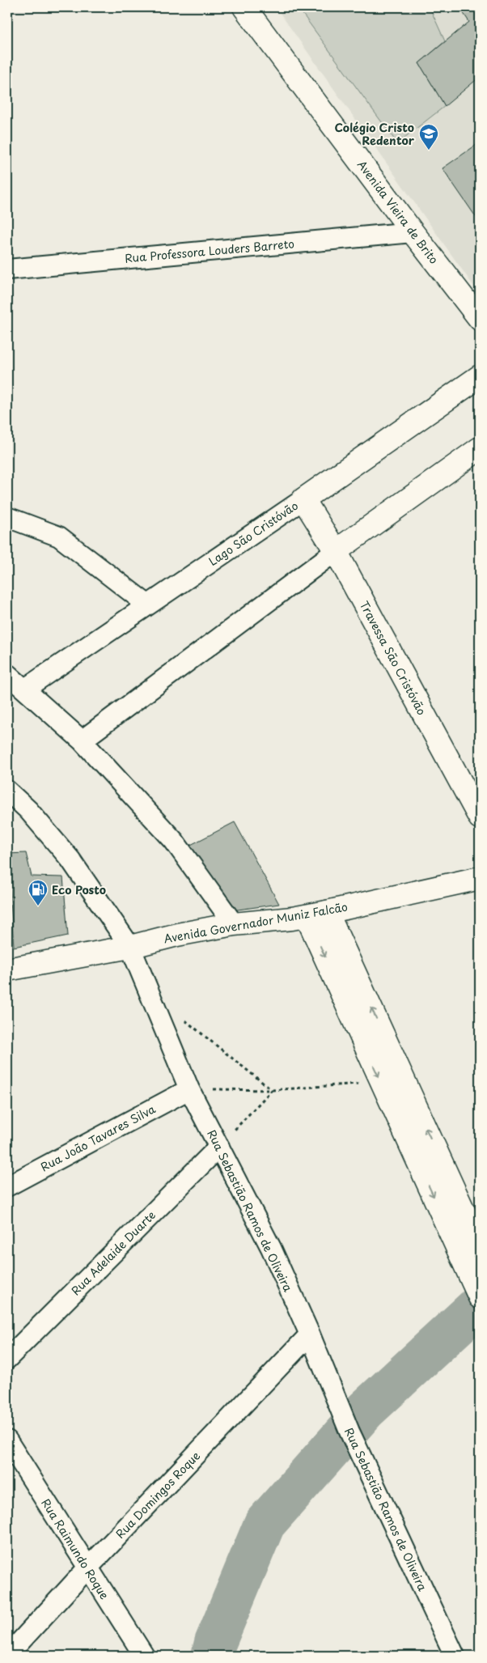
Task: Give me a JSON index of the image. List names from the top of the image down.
{
  "streets": {
    "street": [
      "Avenida Vieira de Brito",
      "Rua Professora Louders Barreto",
      "Lago São Cristóvão",
      "Travessa São Cristóvão",
      "Avenida Governador Muniz Falcão",
      "Rua João Tavares Silva",
      "Rua Sebastião Ramos de Oliveira",
      "Rua Adelaide Duarte",
      "Rua Domingos Roque",
      "Rua Raimundo Roque"
    ]
  },
  "crossings": [
    ["Avenida Vieira de Brito", "Rua Professora Louders Barreto"],
    ["Lago São Cristóvão", "Travessa São Cristóvão"],
    ["Avenida Governador Muniz Falcão", "Rua Sebastião Ramos de Oliveira"],
    ["Rua João Tavares Silva", "Rua Sebastião Ramos de Oliveira"],
    ["Rua Sebastião Ramos de Oliveira", "Rua Adelaide Duarte"],
    ["Rua Sebastião Ramos de Oliveira", "Rua Domingos Roque"],
    ["Rua Domingos Roque", "Rua Raimundo Roque"]
  ],
  "places": {
    "school or university": ["Colégio Cristo Redentor"],
    "fuel station": ["Eco Posto"]
  }
}
